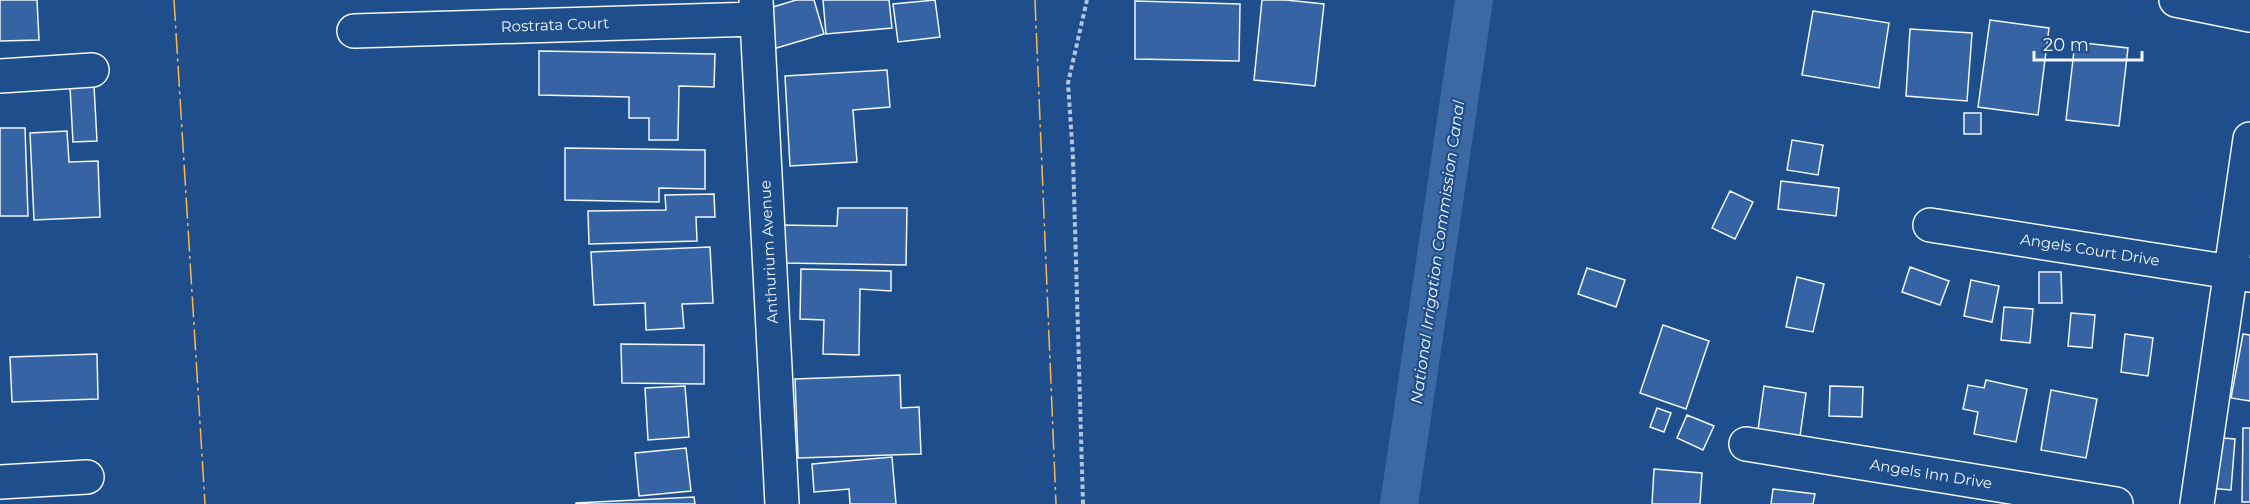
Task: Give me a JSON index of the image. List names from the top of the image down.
{
  "streets": {
    "street": [
      "Rostrata Court",
      "Angels Court Drive",
      "Anthurium Avenue",
      "Angels Inn Drive"
    ]
  },
  "crossings": [
    ["Rostrata Court", "Anthurium Avenue"]
  ],
  "water": ["National Irrigation Commission Canal"],
  "scale_bar": "20 m"
}
